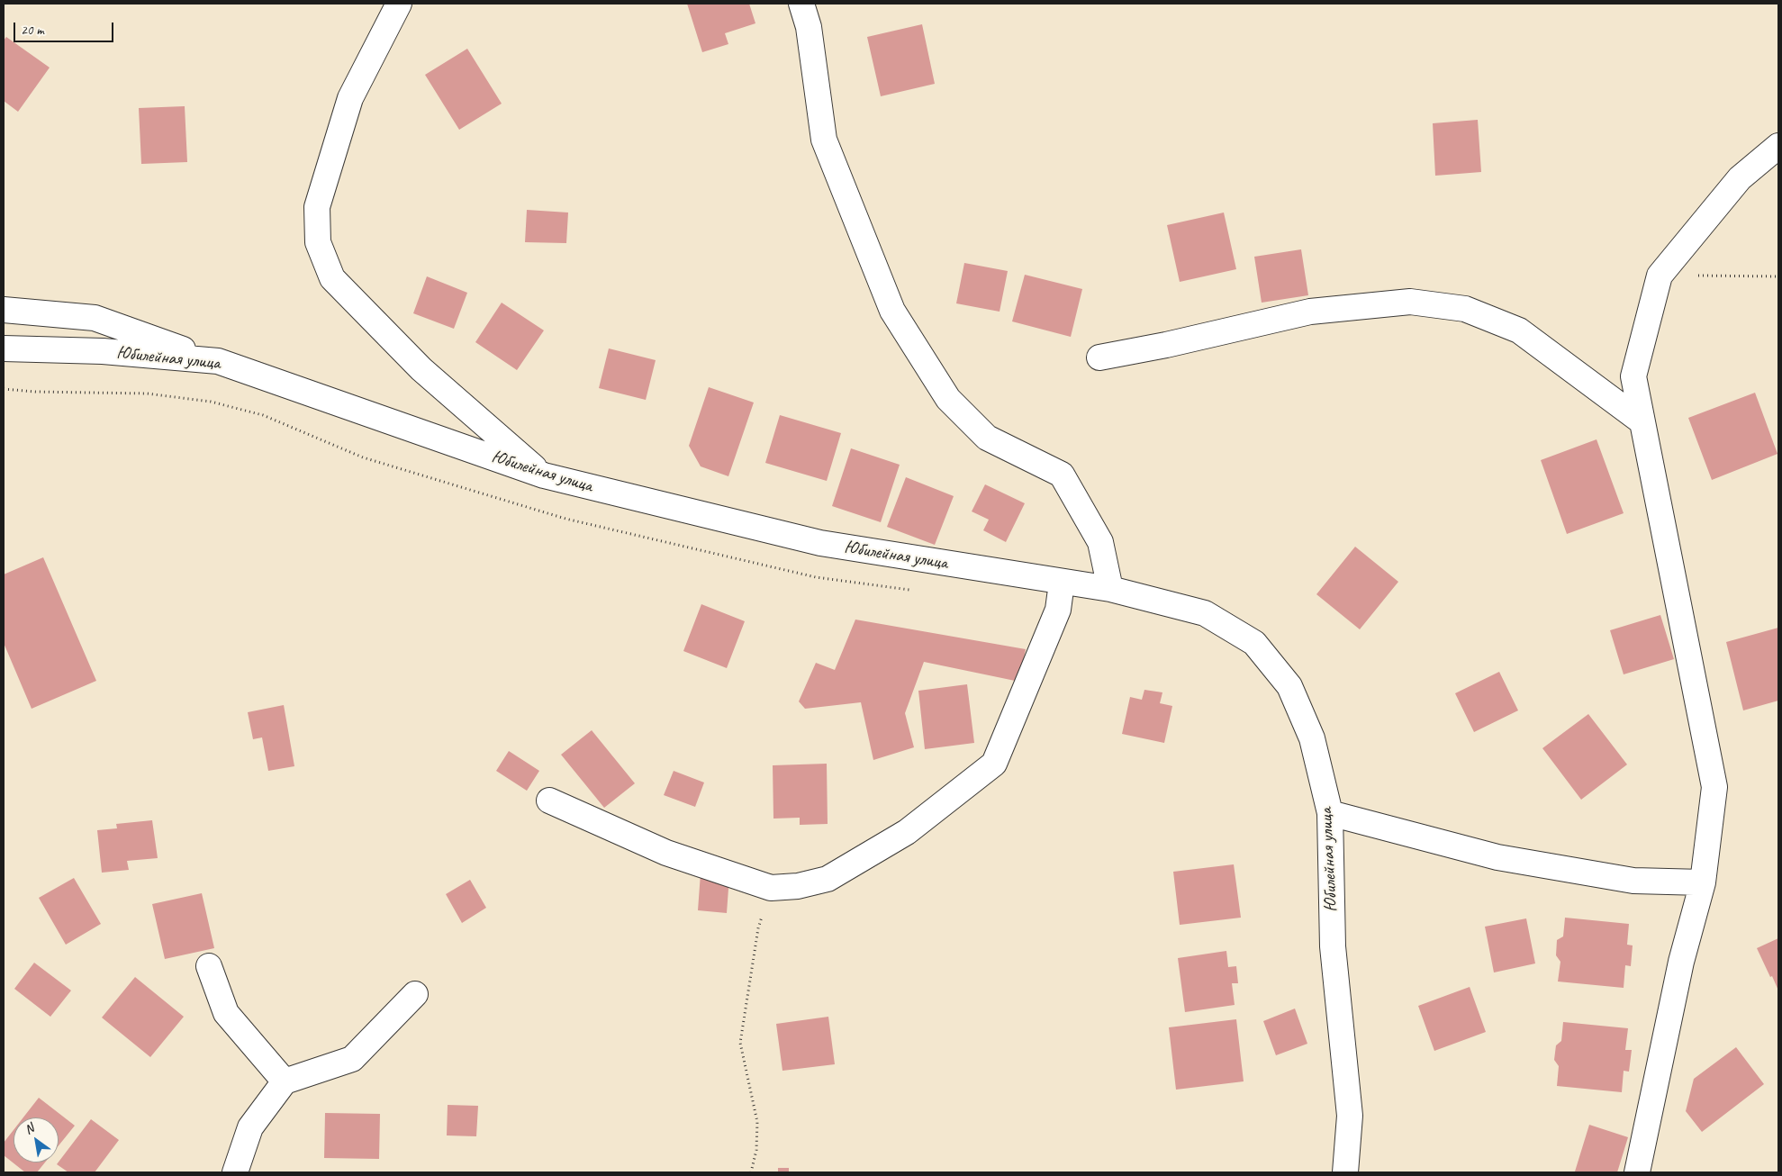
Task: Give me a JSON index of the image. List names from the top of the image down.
{
  "streets": {
    "street": ["Юбилейная улица"]
  },
  "scale_bar": "20 m",
  "north": "top left"
}
